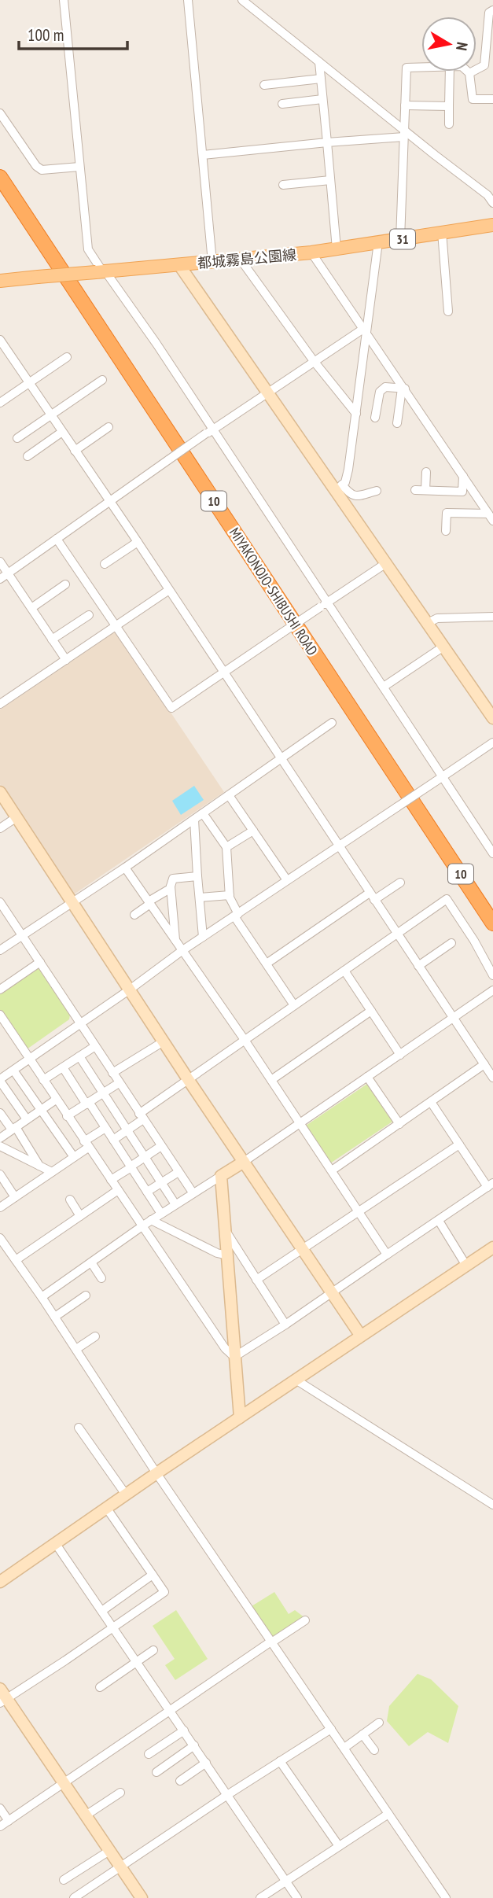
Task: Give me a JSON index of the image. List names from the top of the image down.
{
  "streets": {
    "highway": ["10", "MIYAKONOJO-SHIBUSHI ROAD"],
    "main road": ["31", "都城霧島公園線"]
  },
  "scale_bar": "100 m",
  "north": "right"
}
